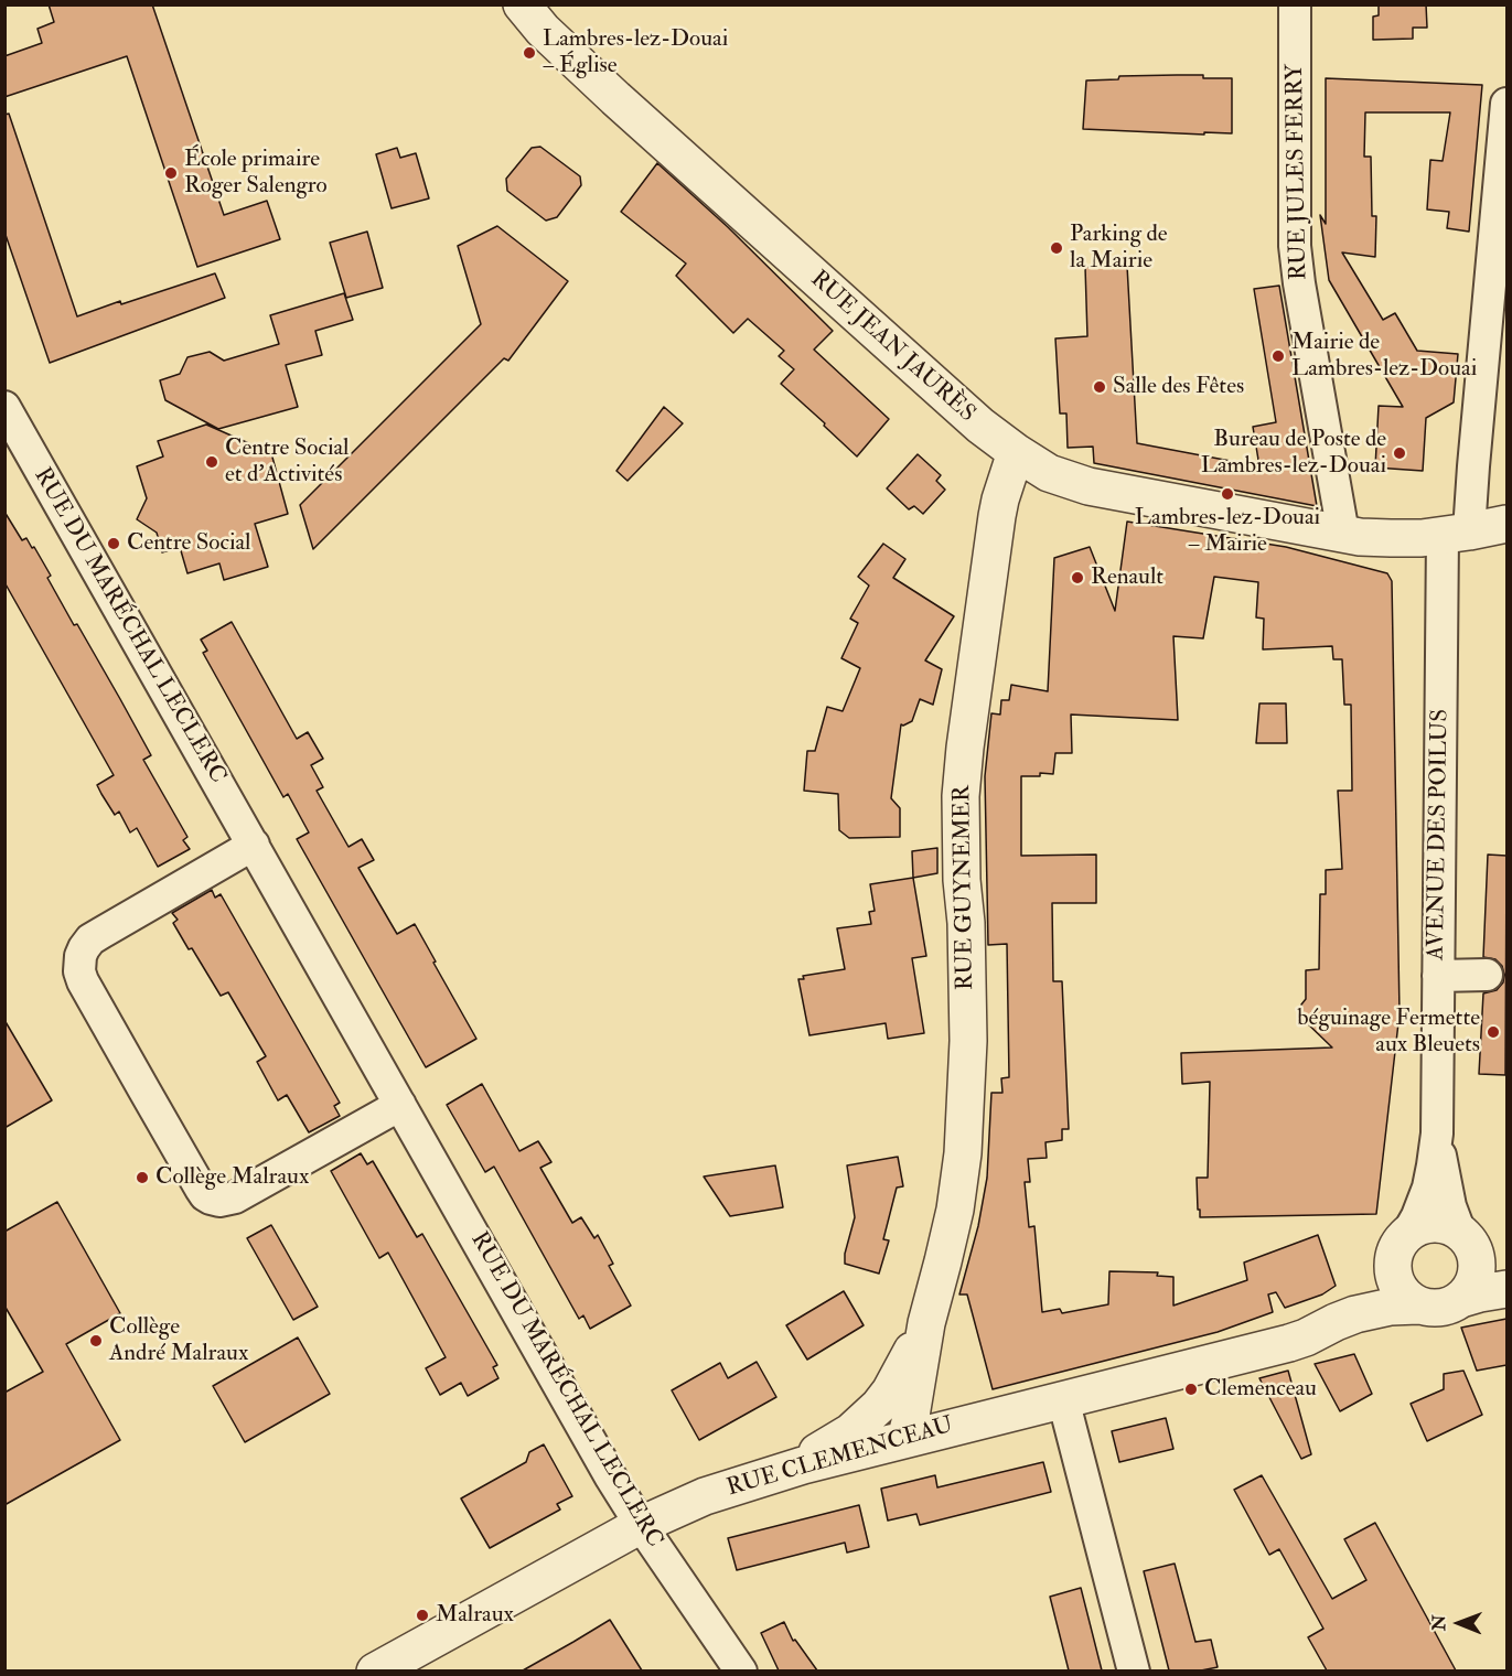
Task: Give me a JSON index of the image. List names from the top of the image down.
{
  "streets": {
    "street": [
      "RUE JULES FERRY",
      "RUE JEAN JAURÈS",
      "RUE DU MARÉCHAL LECLERC",
      "AVENUE DES POILUS",
      "RUE GUYNEMER",
      "RUE CLEMENCEAU"
    ]
  },
  "crossings": [
    ["RUE JULES FERRY", "RUE JEAN JAURÈS"],
    ["RUE JEAN JAURÈS", "AVENUE DES POILUS"],
    ["RUE JEAN JAURÈS", "RUE GUYNEMER"],
    ["RUE DU MARÉCHAL LECLERC", "RUE CLEMENCEAU"],
    ["AVENUE DES POILUS", "RUE CLEMENCEAU"],
    ["RUE GUYNEMER", "RUE CLEMENCEAU"]
  ],
  "places": [
    "Lambres-lez-Douai – Église",
    "École primaire Roger Salengro",
    "Parking de la Mairie",
    "Mairie de Lambres-lez-Douai",
    "Salle des Fêtes",
    "Bureau de Poste de Lambres-lez-Douai",
    "Centre Social et d'Activités",
    "Lambres-lez-Douai – Mairie",
    "Centre Social",
    "Renault",
    "béguinage Fermette aux Bleuets",
    "Collège Malraux",
    "Collège André Malraux",
    "Clemenceau",
    "Malraux"
  ],
  "north": "left"
}
